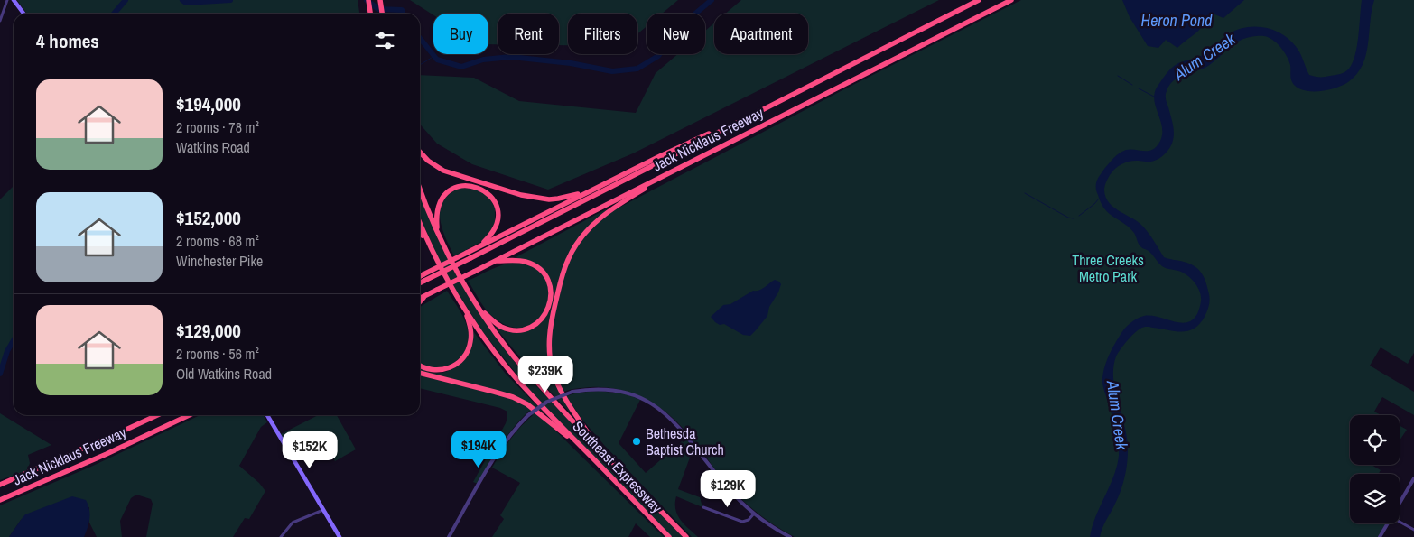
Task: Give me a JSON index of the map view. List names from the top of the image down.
{
  "streets": {
    "highway": ["Jack Nicklaus Freeway", "Southeast Expressway"]
  },
  "water": ["Heron Pond", "Alum Creek"],
  "parks": ["Three Creeks Metro Park"],
  "places": ["Bethesda Baptist Church"],
  "page": {
    "chip": [
      "Buy",
      "Rent",
      "Filters",
      "New",
      "Apartment"
    ],
    "heading": "4 homes",
    "list": [
      {
        "name": "$194,000",
        "note": "2 rooms · 78 m² · Watkins Road"
      },
      {
        "name": "$152,000",
        "note": "2 rooms · 68 m² · Winchester Pike"
      },
      {
        "name": "$129,000",
        "note": "2 rooms · 56 m² · Old Watkins Road"
      }
    ],
    "price": [
      "$239K",
      "$194K",
      "$152K",
      "$129K"
    ]
  }
}
